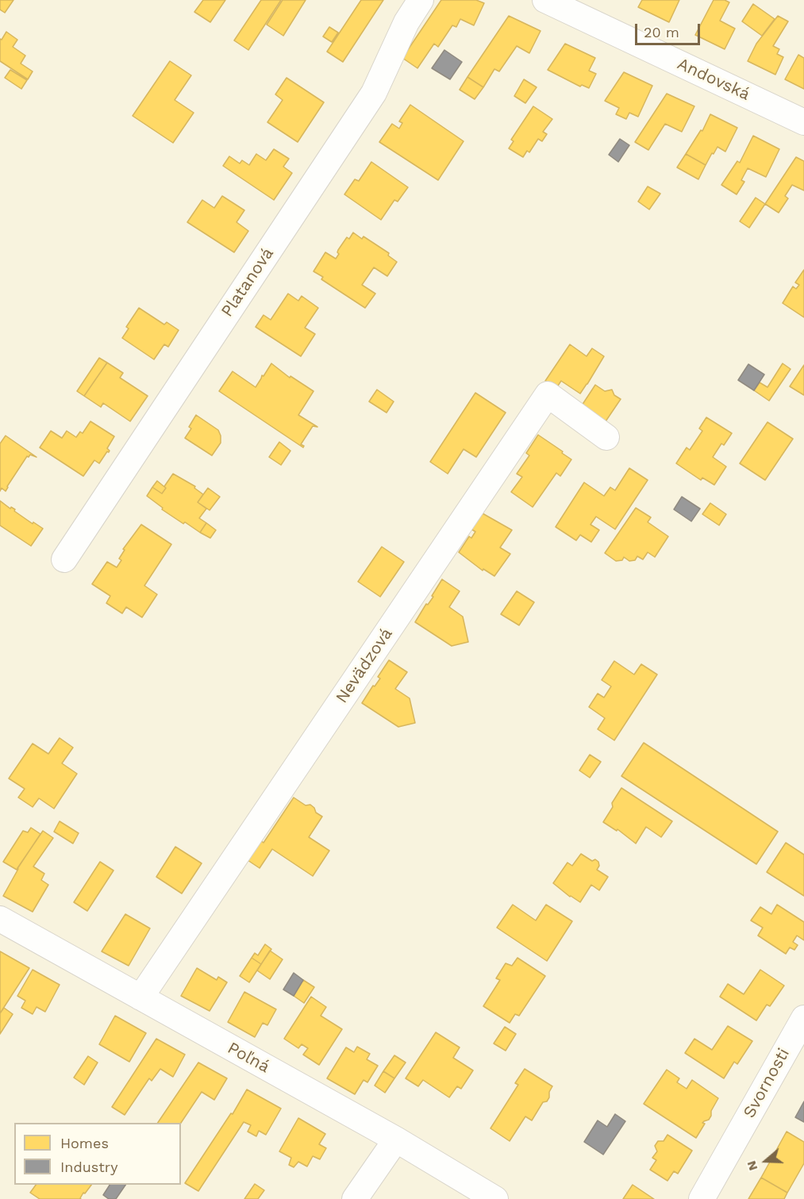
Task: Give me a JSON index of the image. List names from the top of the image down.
{
  "streets": {
    "street": [
      "Andovská",
      "Platanová",
      "Nevädzová",
      "Poľná",
      "Svornosti"
    ]
  },
  "crossings": [
    ["Nevädzová", "Poľná"]
  ],
  "legend": ["Homes", "Industry"],
  "scale_bar": "20 m",
  "north": "left"
}
